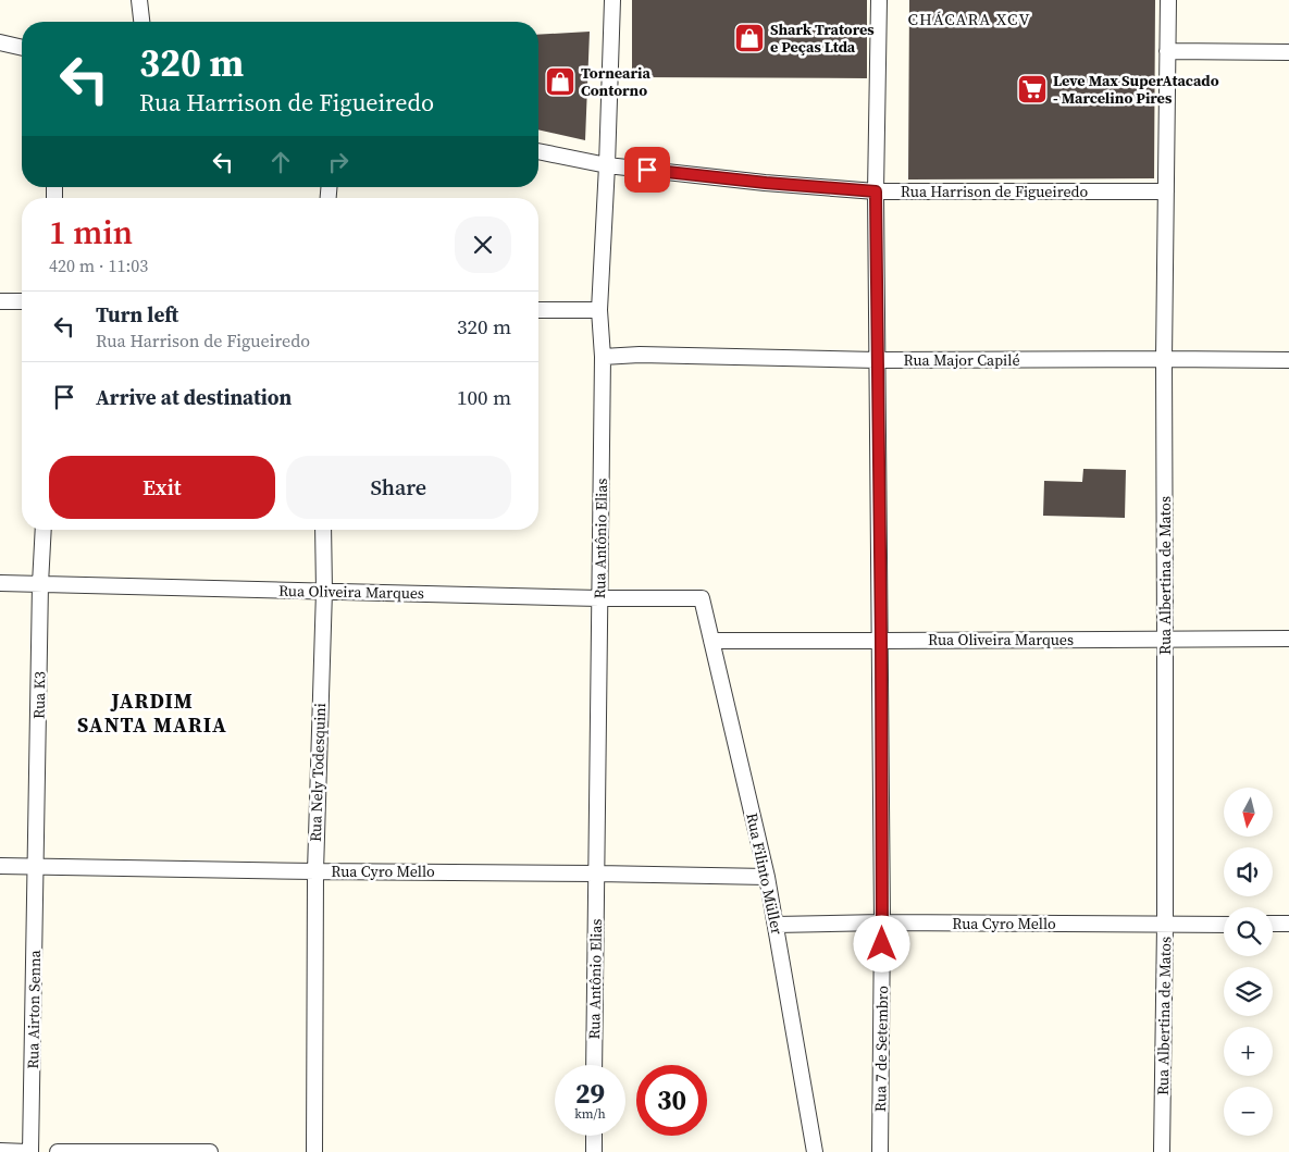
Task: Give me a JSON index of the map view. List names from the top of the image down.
{
  "streets": {
    "street": [
      "Rua Harrison de Figueiredo",
      "Rua Major Capilé",
      "Rua Antônio Elias",
      "Rua Albertina de Matos",
      "Rua Oliveira Marques",
      "Rua K3",
      "Rua Nely Todesquini",
      "Rua Cyro Mello",
      "Rua Filinto Müller",
      "Rua Airton Senna",
      "Rua 7 de Setembro"
    ]
  },
  "crossings": [
    ["Rua Harrison de Figueiredo", "Rua Antônio Elias"],
    ["Rua Harrison de Figueiredo", "Rua Albertina de Matos"],
    ["Rua Harrison de Figueiredo", "Rua 7 de Setembro"],
    ["Rua Major Capilé", "Rua Antônio Elias"],
    ["Rua Major Capilé", "Rua Albertina de Matos"],
    ["Rua Major Capilé", "Rua 7 de Setembro"],
    ["Rua Antônio Elias", "Rua Oliveira Marques"],
    ["Rua Antônio Elias", "Rua Cyro Mello"],
    ["Rua Albertina de Matos", "Rua Oliveira Marques"],
    ["Rua Albertina de Matos", "Rua Cyro Mello"],
    ["Rua Oliveira Marques", "Rua K3"],
    ["Rua Oliveira Marques", "Rua Nely Todesquini"],
    ["Rua Oliveira Marques", "Rua Filinto Müller"],
    ["Rua Oliveira Marques", "Rua 7 de Setembro"],
    ["Rua K3", "Rua Cyro Mello"],
    ["Rua K3", "Rua Airton Senna"],
    ["Rua Nely Todesquini", "Rua Cyro Mello"],
    ["Rua Cyro Mello", "Rua Filinto Müller"],
    ["Rua Cyro Mello", "Rua Airton Senna"],
    ["Rua Cyro Mello", "Rua 7 de Setembro"]
  ],
  "districts": ["CHÁCARA XCV", "JARDIM SANTA MARIA"],
  "places": {
    "shop": ["Shark Tratores e Peças Ltda", "Tornearia Contorno"],
    "supermarket": ["Leve Max SuperAtacado - Marcelino Pires"]
  },
  "north": "bottom",
  "page": {
    "turn": ["320 m", "Rua Harrison de Figueiredo"],
    "heading": ["1 min", "420 m · 11:03"],
    "list": [
      {
        "name": "Turn left",
        "note": "Rua Harrison de Figueiredo",
        "value": "320 m"
      },
      {
        "name": "Arrive at destination",
        "value": "100 m"
      }
    ],
    "buttons": ["Exit", "Share"],
    "map_buttons": ["+", "−"],
    "speed": "29 km/h",
    "limit": "30"
  }
}
